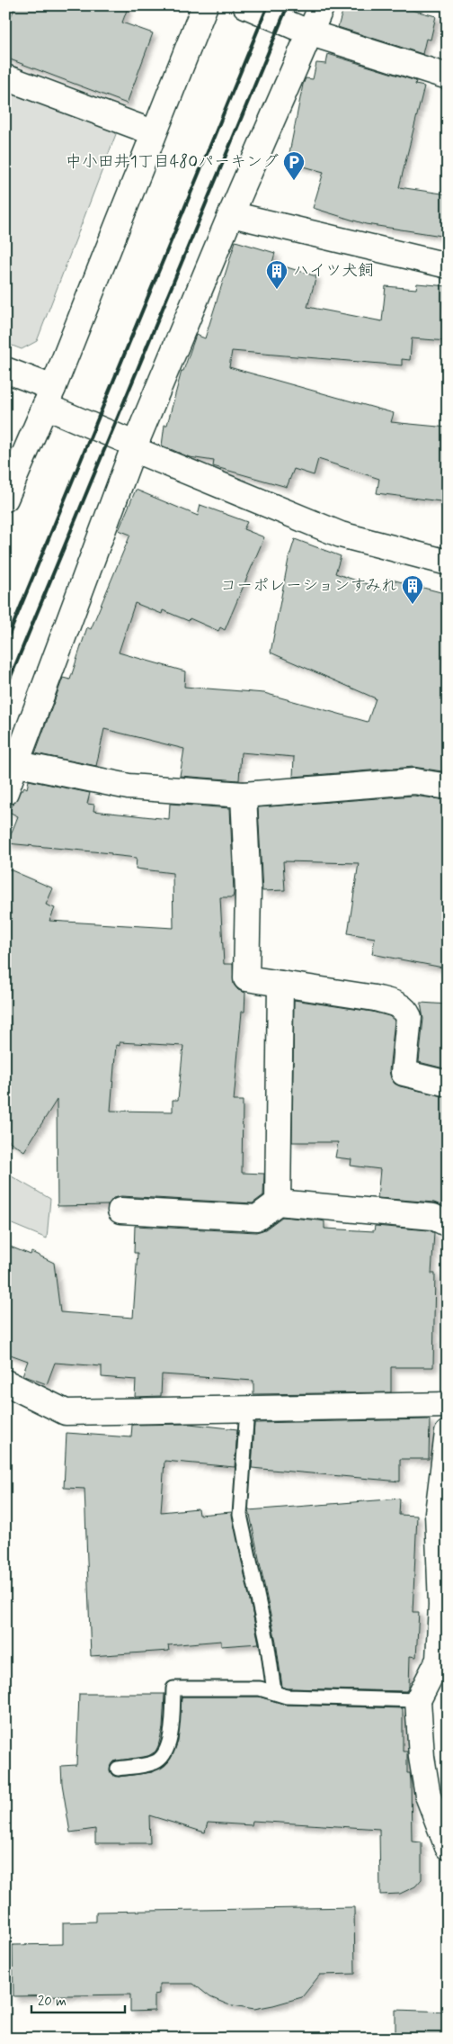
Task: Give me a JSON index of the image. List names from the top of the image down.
{
  "places": {
    "parking": ["中小田井1丁目480パーキング"],
    "building": ["ハイツ犬飼", "コーポレーションすみれ"]
  },
  "scale_bar": "20 m"
}
